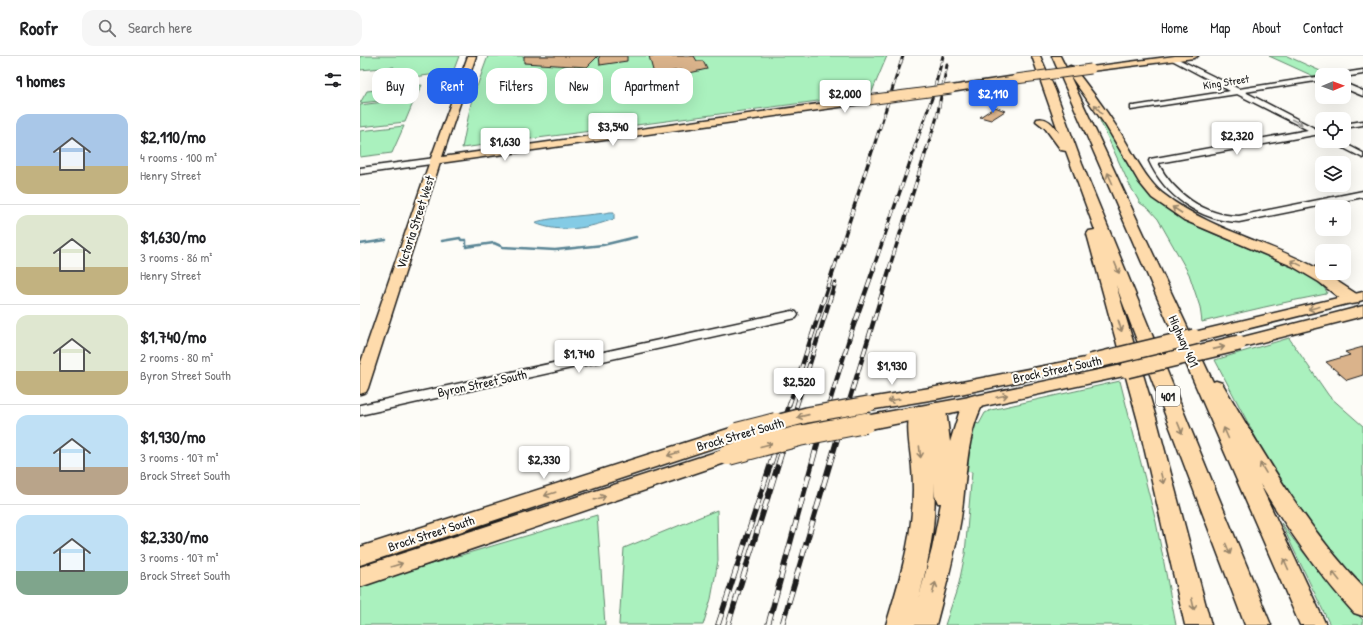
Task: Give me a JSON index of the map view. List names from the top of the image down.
{
  "streets": {
    "highway": ["Highway 401", "401"],
    "main road": ["Victoria Street West", "Brock Street South"],
    "street": ["King Street", "Byron Street South"]
  },
  "north": "right",
  "page": {
    "header": "Roofr",
    "search": "Search here",
    "nav": [
      "Home",
      "Map",
      "About",
      "Contact"
    ],
    "heading": "9 homes",
    "map_buttons": ["+", "−"],
    "chip": [
      "Buy",
      "Rent",
      "Filters",
      "New",
      "Apartment"
    ],
    "price": [
      "$2,000",
      "$2,110",
      "$3,540",
      "$2,320",
      "$1,630",
      "$1,740",
      "$1,930",
      "$2,520",
      "$2,330"
    ],
    "list": [
      {
        "name": "$2,110/mo",
        "note": "4 rooms · 100 m² · Henry Street"
      },
      {
        "name": "$1,630/mo",
        "note": "3 rooms · 86 m² · Henry Street"
      },
      {
        "name": "$1,740/mo",
        "note": "2 rooms · 80 m² · Byron Street South"
      },
      {
        "name": "$1,930/mo",
        "note": "3 rooms · 107 m² · Brock Street South"
      },
      {
        "name": "$2,330/mo",
        "note": "3 rooms · 107 m² · Brock Street South"
      }
    ]
  }
}
